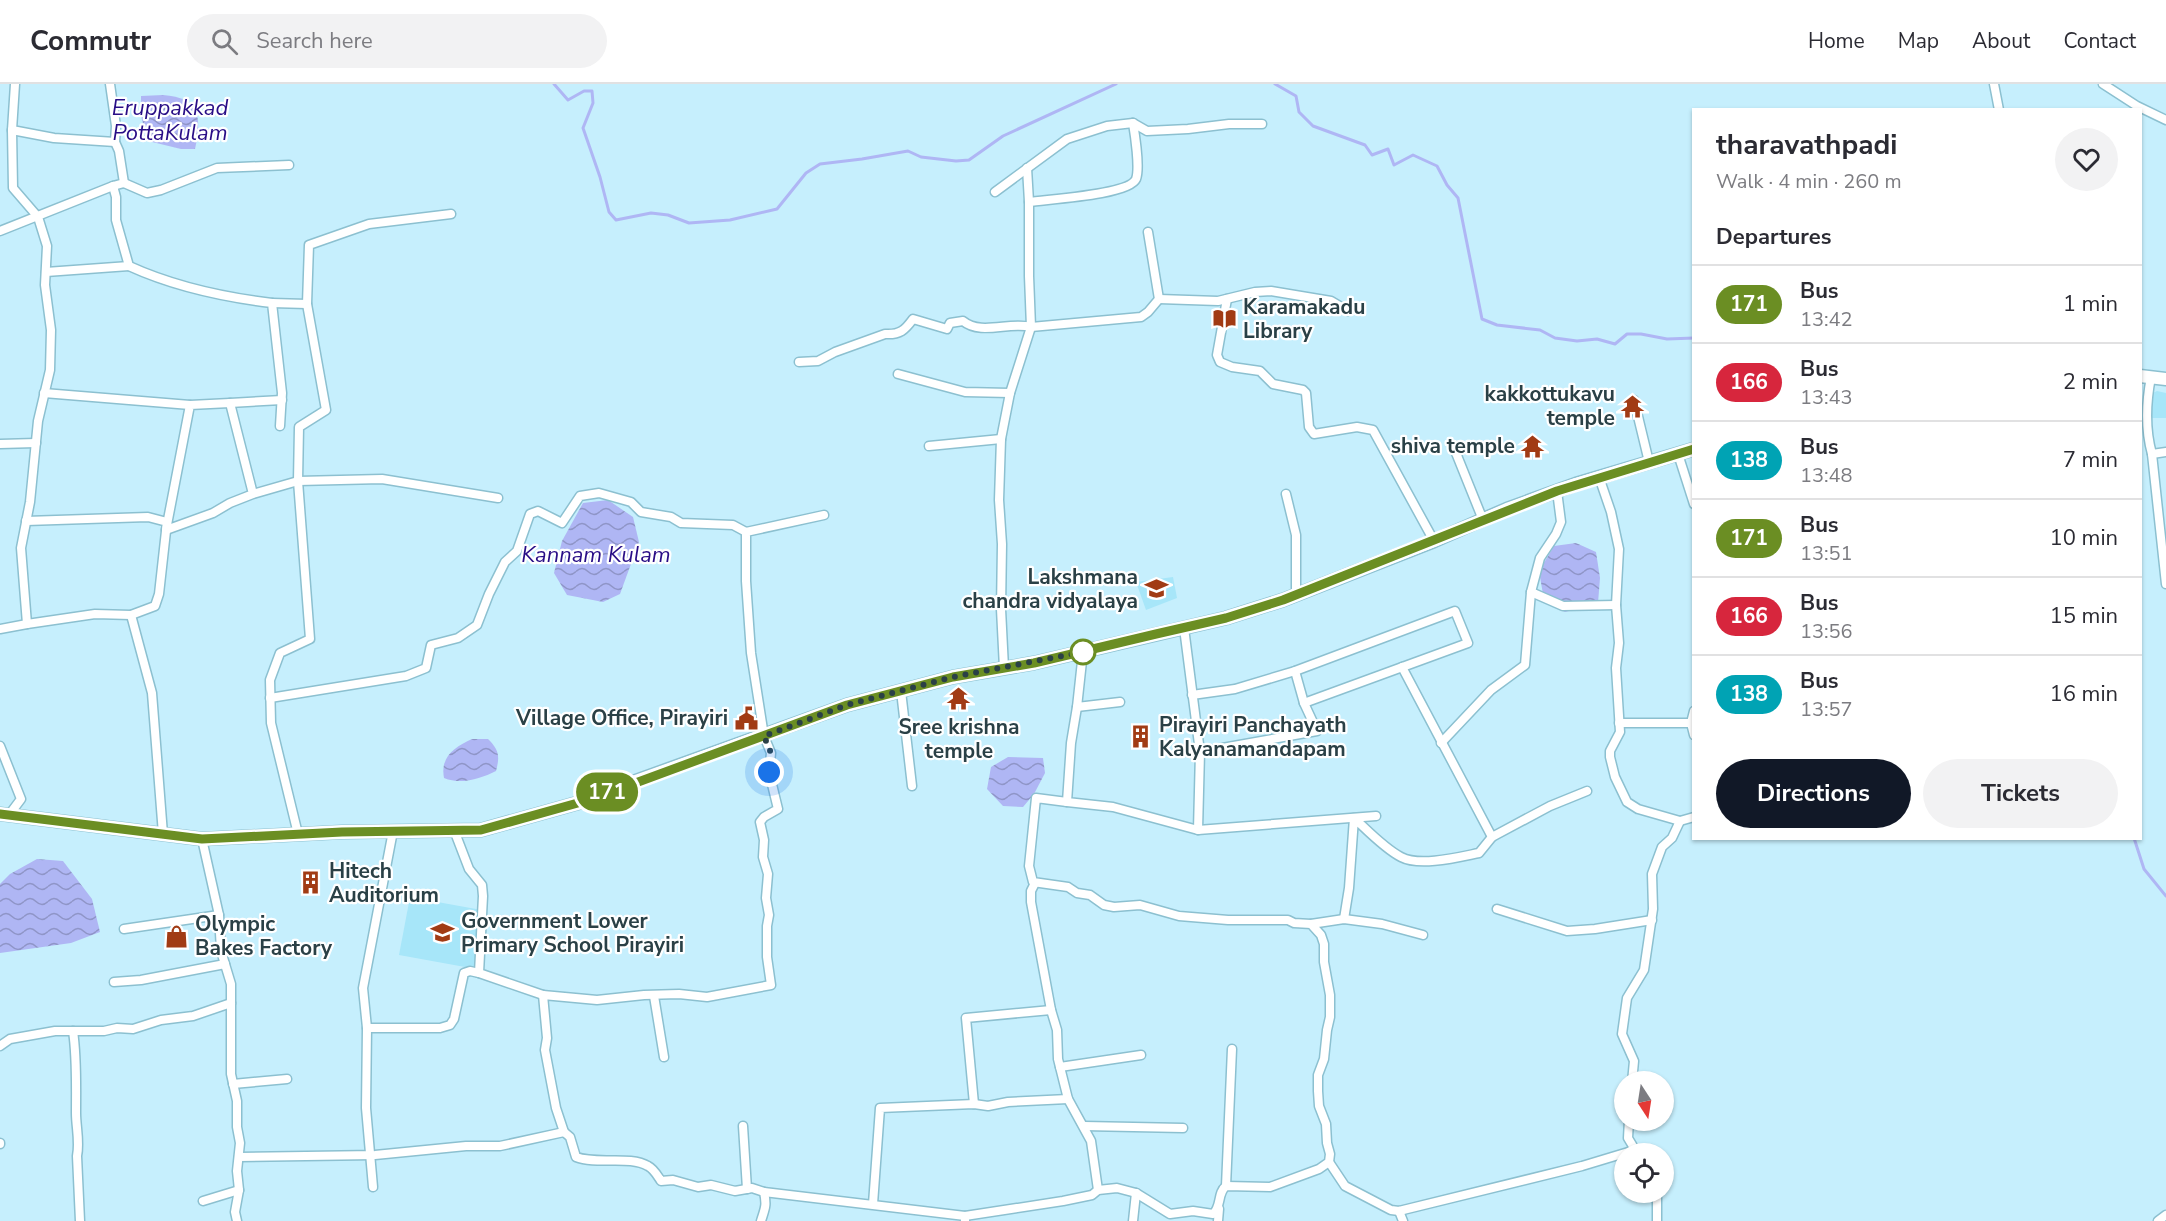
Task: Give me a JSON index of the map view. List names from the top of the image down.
{
  "water": ["Eruppakkad PottaKulam", "Kannam Kulam"],
  "places": {
    "library": ["Karamakadu Library"],
    "temple": ["kakkottukavu temple", "shiva temple", "Sree krishna temple"],
    "school or university": ["Lakshmana chandra vidyalaya", "Government Lower Primary School Pirayiri"],
    "public building": ["Village Office, Pirayiri"],
    "building": ["Pirayiri Panchayath Kalyanamandapam", "Hitech Auditorium"],
    "shop": ["Olympic Bakes Factory"]
  },
  "lines": ["bus line 171"],
  "north": "bottom",
  "page": {
    "header": "Commutr",
    "search": "Search here",
    "nav": [
      "Home",
      "Map",
      "About",
      "Contact"
    ],
    "on_map": "171",
    "heading": [
      ["tharavathpadi", "Walk · 4 min · 260 m"],
      "Departures"
    ],
    "list": [
      {
        "mark": "171",
        "name": "Bus",
        "note": "13:42",
        "value": "1 min"
      },
      {
        "mark": "166",
        "name": "Bus",
        "note": "13:43",
        "value": "2 min"
      },
      {
        "mark": "138",
        "name": "Bus",
        "note": "13:48",
        "value": "7 min"
      },
      {
        "mark": "171",
        "name": "Bus",
        "note": "13:51",
        "value": "10 min"
      },
      {
        "mark": "166",
        "name": "Bus",
        "note": "13:56",
        "value": "15 min"
      },
      {
        "mark": "138",
        "name": "Bus",
        "note": "13:57",
        "value": "16 min"
      }
    ],
    "buttons": ["Directions", "Tickets"]
  }
}
